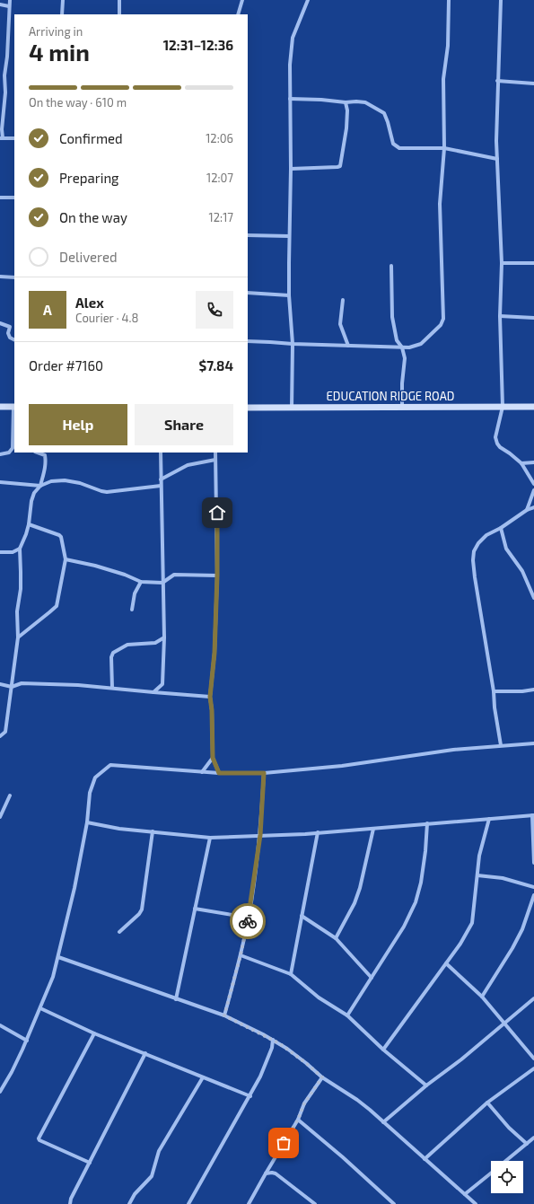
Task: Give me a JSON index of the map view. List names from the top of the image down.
{
  "streets": {
    "main road": ["EDUCATION RIDGE ROAD"]
  },
  "page": {
    "heading": ["4 min", "Arriving in", "12:31–12:36"],
    "panel": [
      "Alex",
      "Courier · 4.8",
      "Order #7160",
      "$7.84"
    ],
    "bar": "On the way · 610 m",
    "list": [
      ["Confirmed", "12:06"],
      ["Preparing", "12:07"],
      ["On the way", "12:17"],
      "Delivered"
    ],
    "round": "A",
    "buttons": ["Help", "Share"]
  }
}
